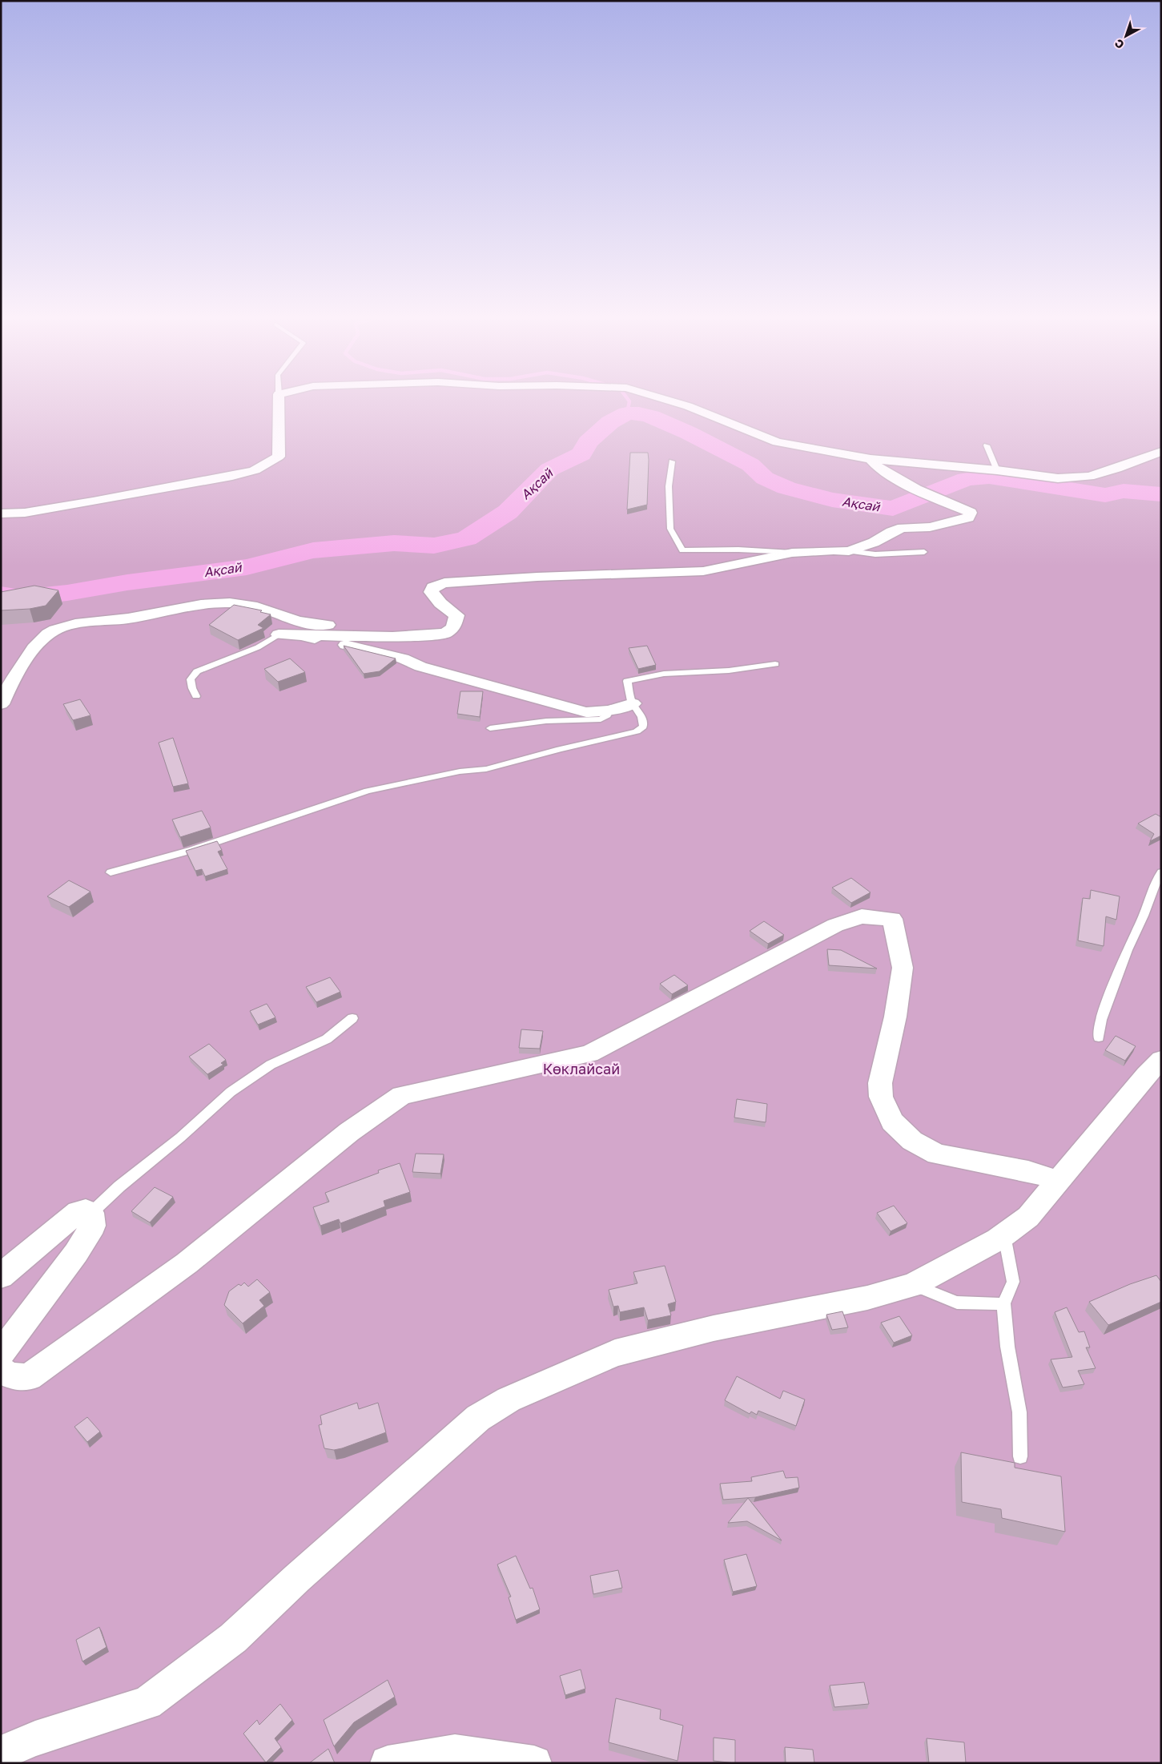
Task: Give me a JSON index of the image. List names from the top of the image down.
{
  "water": ["Ақсай"],
  "parks": ["Көклайсай"],
  "north": "bottom left"
}
